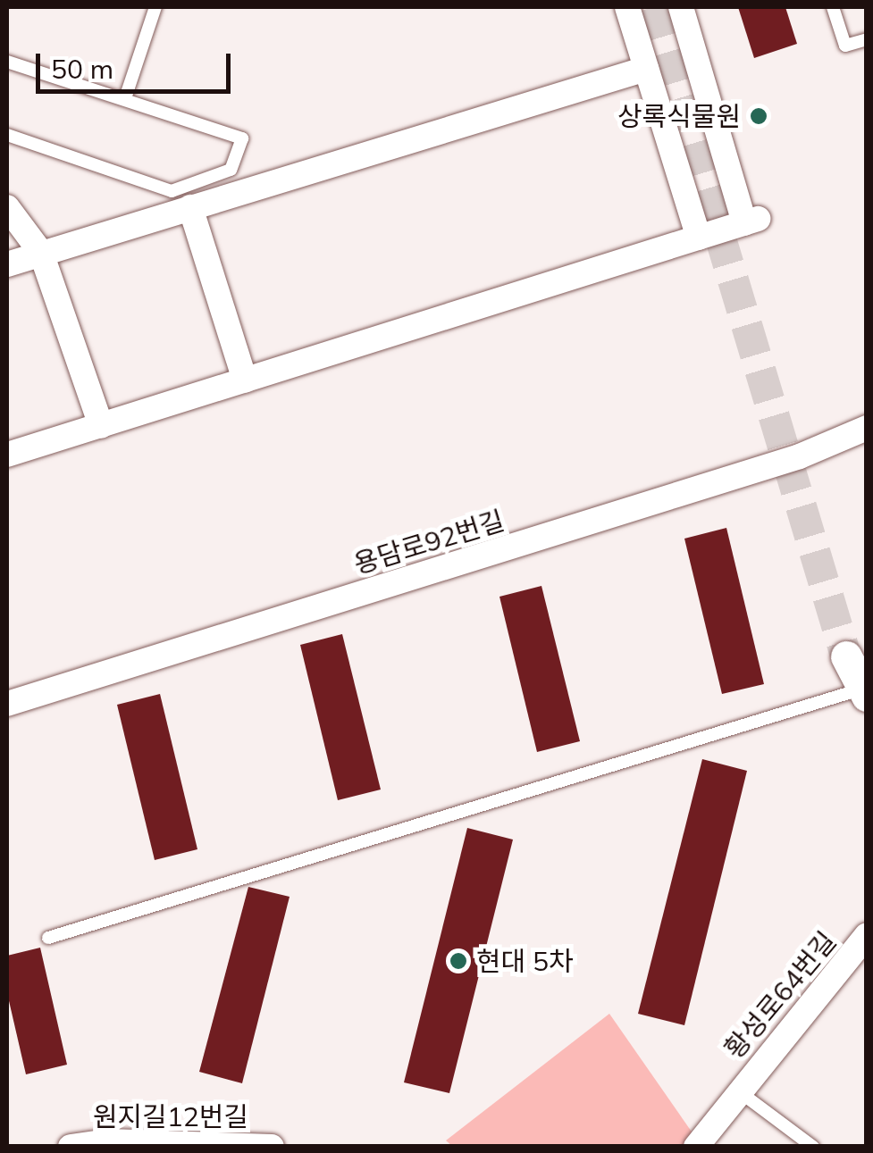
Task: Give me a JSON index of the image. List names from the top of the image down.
{
  "streets": {
    "street": ["용담로92번길", "황성로64번길", "원지길12번길"]
  },
  "places": ["상록식물원", "현대 5차"],
  "scale_bar": "50 m"
}
